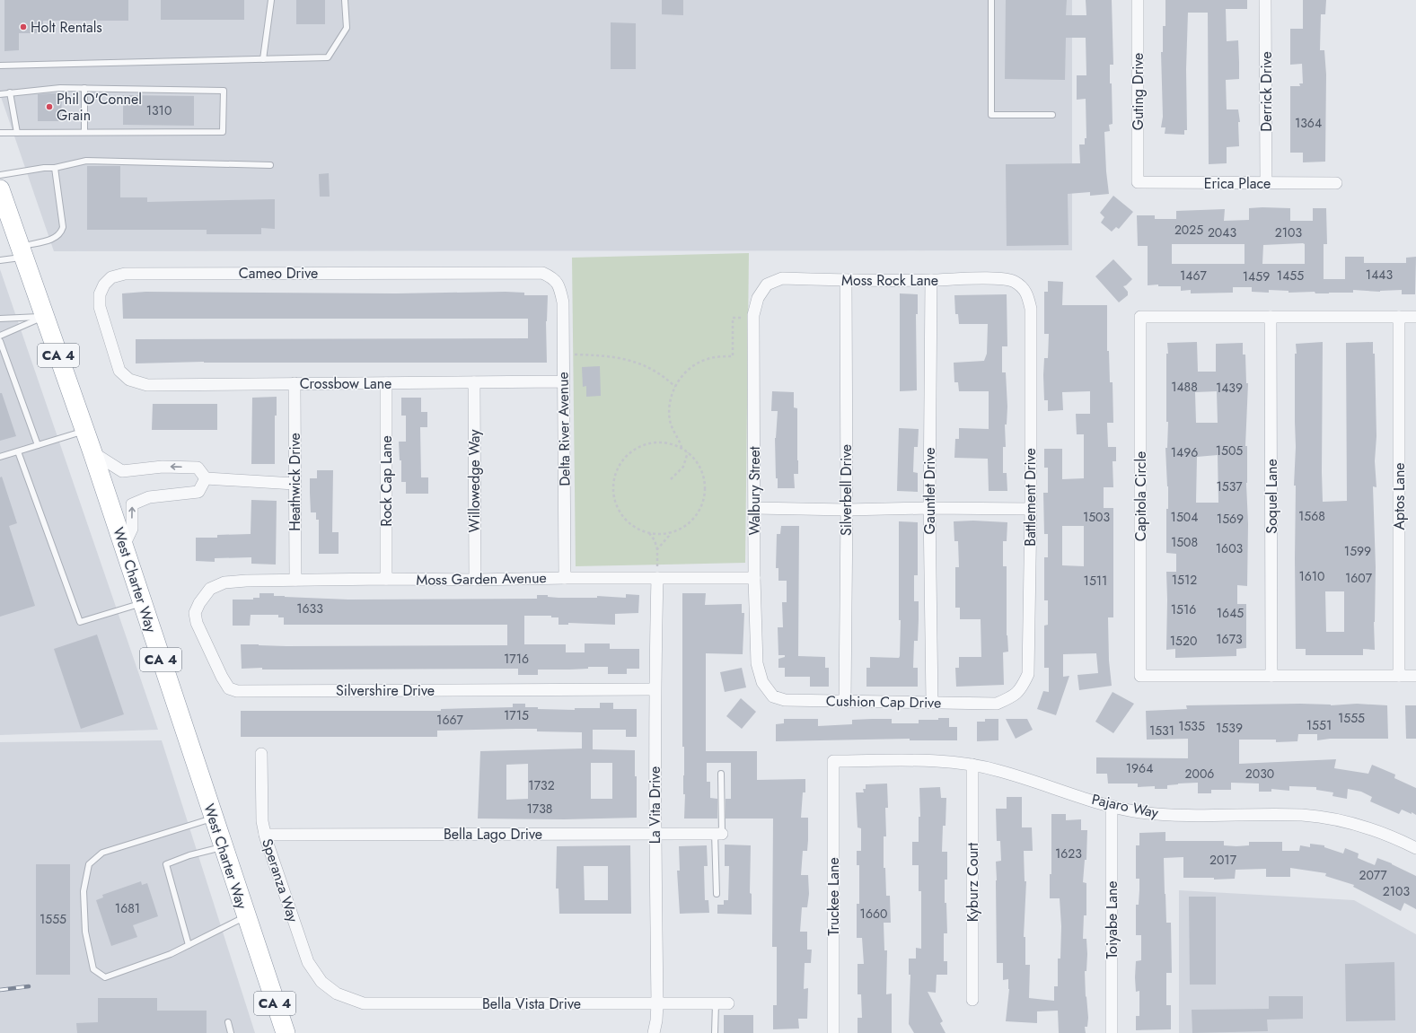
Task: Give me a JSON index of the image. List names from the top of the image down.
{
  "streets": {
    "highway": ["CA 4", "West Charter Way"],
    "street": [
      "Guting Drive",
      "Derrick Drive",
      "Erica Place",
      "Cameo Drive",
      "Moss Rock Lane",
      "Crossbow Lane",
      "Delta River Avenue",
      "Rock Cap Lane",
      "Willowedge Way",
      "Heathwick Drive",
      "Silverbell Drive",
      "Walbury Street",
      "Gauntlet Drive",
      "Capitola Circle",
      "Soquel Lane",
      "Aptos Lane",
      "Battlement Drive",
      "Moss Garden Avenue",
      "Silvershire Drive",
      "Cushion Cap Drive",
      "La Vita Drive",
      "Pajaro Way",
      "Bella Lago Drive",
      "Speranza Way",
      "Kyburz Court",
      "Truckee Lane",
      "Toiyabe Lane",
      "Bella Vista Drive"
    ]
  },
  "crossings": [
    ["Guting Drive", "Erica Place"],
    ["Derrick Drive", "Erica Place"],
    ["Cameo Drive", "Crossbow Lane"],
    ["Cameo Drive", "Delta River Avenue"],
    ["Moss Rock Lane", "Silverbell Drive"],
    ["Moss Rock Lane", "Walbury Street"],
    ["Moss Rock Lane", "Gauntlet Drive"],
    ["Moss Rock Lane", "Battlement Drive"],
    ["Crossbow Lane", "Delta River Avenue"],
    ["Crossbow Lane", "Rock Cap Lane"],
    ["Crossbow Lane", "Willowedge Way"],
    ["Crossbow Lane", "Heathwick Drive"],
    ["Delta River Avenue", "Moss Garden Avenue"],
    ["Rock Cap Lane", "Moss Garden Avenue"],
    ["Willowedge Way", "Moss Garden Avenue"],
    ["Heathwick Drive", "Moss Garden Avenue"],
    ["Silverbell Drive", "Cushion Cap Drive"],
    ["Walbury Street", "Moss Garden Avenue"],
    ["Walbury Street", "Cushion Cap Drive"],
    ["Gauntlet Drive", "Cushion Cap Drive"],
    ["Capitola Circle", "Soquel Lane"],
    ["Capitola Circle", "Aptos Lane"],
    ["Battlement Drive", "Cushion Cap Drive"],
    ["Moss Garden Avenue", "Silvershire Drive"],
    ["Moss Garden Avenue", "La Vita Drive"],
    ["Silvershire Drive", "La Vita Drive"],
    ["La Vita Drive", "Bella Lago Drive"],
    ["La Vita Drive", "Bella Vista Drive"],
    ["Pajaro Way", "Kyburz Court"],
    ["Pajaro Way", "Truckee Lane"],
    ["Pajaro Way", "Toiyabe Lane"],
    ["Bella Lago Drive", "Speranza Way"],
    ["Speranza Way", "Bella Vista Drive"]
  ],
  "places": ["Holt Rentals", "Phil O'Connel Grain"],
  "house_numbers": [
    "1310",
    "1364",
    "2025",
    "2043",
    "2103",
    "1443",
    "1467",
    "1455",
    "1459",
    "1488",
    "1439",
    "1505",
    "1496",
    "1537",
    "1568",
    "1503",
    "1504",
    "1569",
    "1508",
    "1603",
    "1599",
    "1610",
    "1607",
    "1512",
    "1511",
    "1633",
    "1516",
    "1645",
    "1673",
    "1520",
    "1716",
    "1715",
    "1555",
    "1667",
    "1551",
    "1535",
    "1539",
    "1531",
    "1964",
    "2006",
    "2030",
    "1732",
    "1738",
    "1623",
    "2017",
    "2077",
    "2103",
    "1681",
    "1660",
    "1555"
  ]
}
